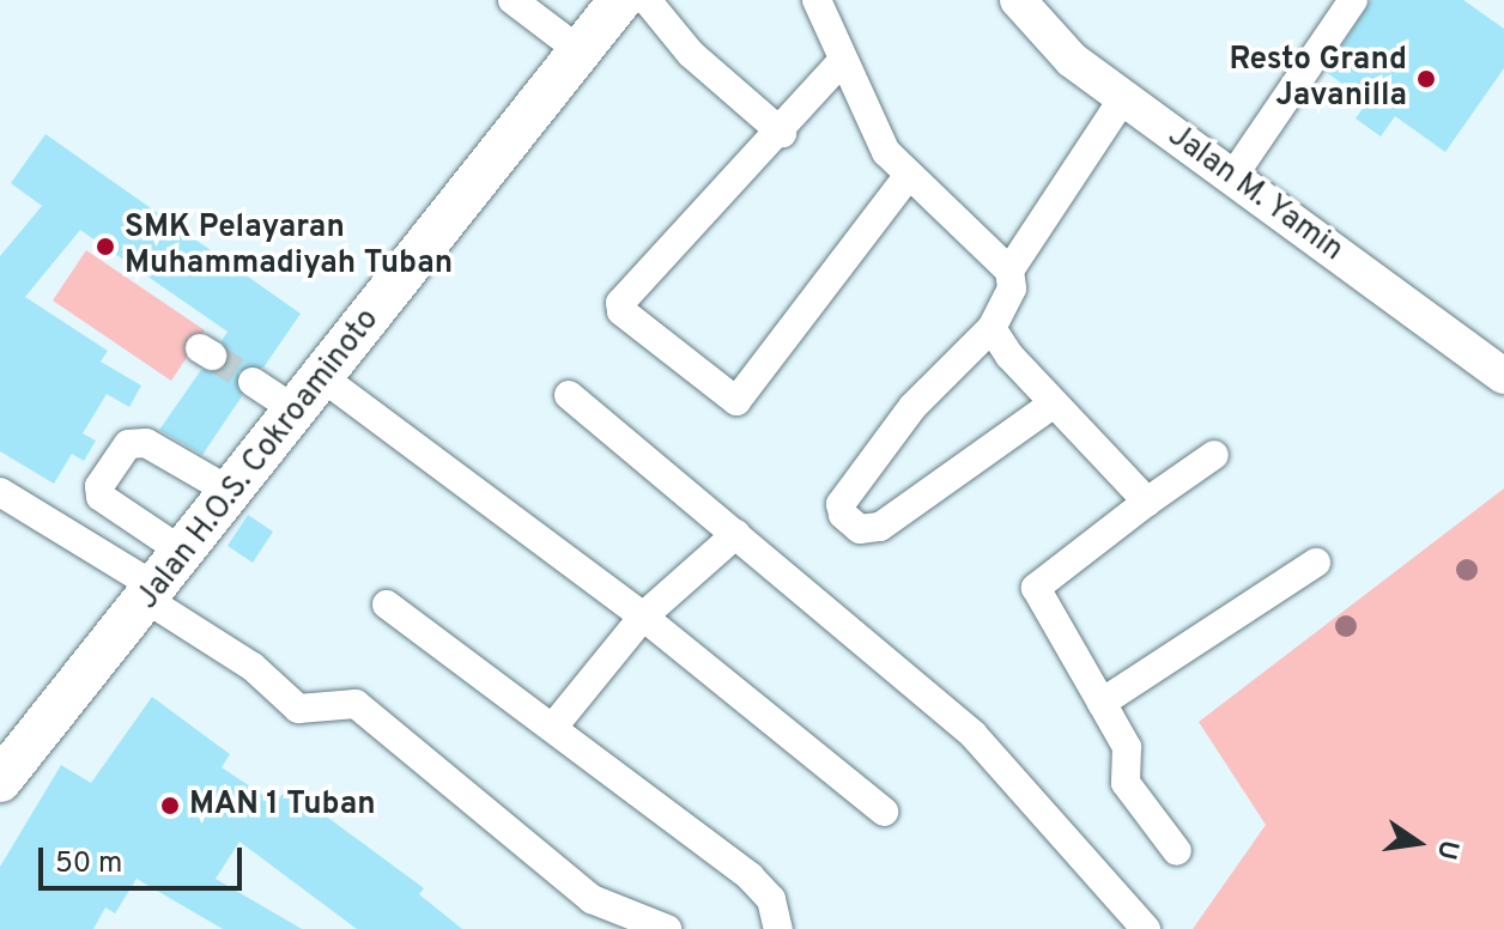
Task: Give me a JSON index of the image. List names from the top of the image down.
{
  "streets": {
    "highway": ["Jalan H.O.S. Cokroaminoto"],
    "main road": ["Jalan M. Yamin"]
  },
  "places": ["Resto Grand Javanilla", "SMK Pelayaran Muhammadiyah Tuban", "MAN 1 Tuban"],
  "scale_bar": "50 m",
  "north": "right"
}
